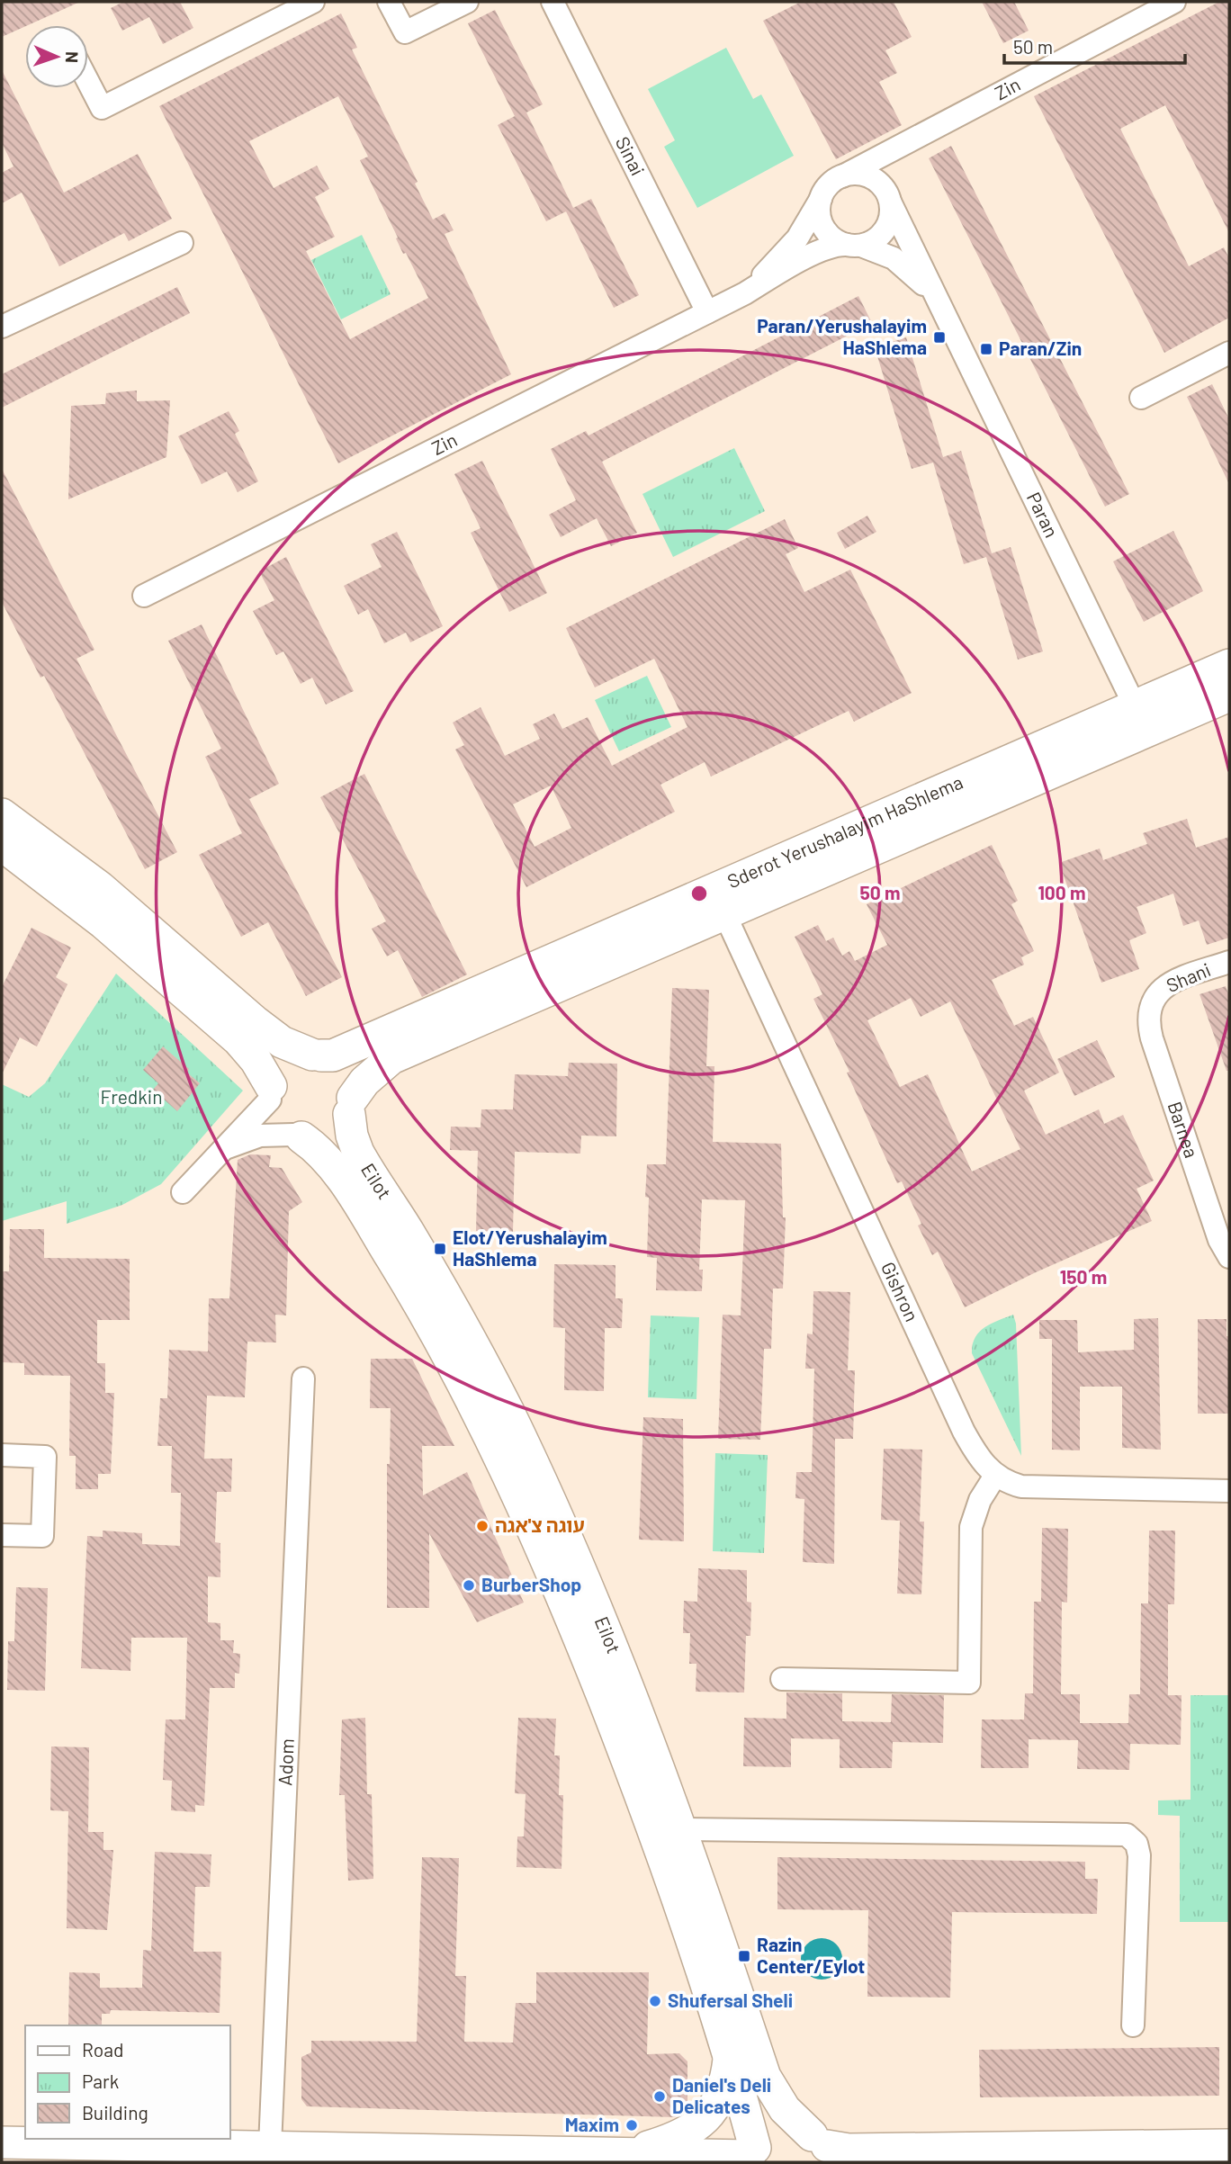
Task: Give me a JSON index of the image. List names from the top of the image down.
{
  "streets": {
    "street": [
      "Zin",
      "Sinai",
      "Paran",
      "Sderot Yerushalayim HaShlema",
      "Shani",
      "Barnea",
      "Eilot",
      "Gishron",
      "Adom"
    ]
  },
  "crossings": [
    ["Zin", "Sinai"],
    ["Zin", "Paran"],
    ["Paran", "Sderot Yerushalayim HaShlema"],
    ["Sderot Yerushalayim HaShlema", "Eilot"],
    ["Sderot Yerushalayim HaShlema", "Gishron"],
    ["Shani", "Barnea"]
  ],
  "parks": ["Fredkin"],
  "places": {
    "transit": [
      "Paran/Yerushalayim HaShlema",
      "Paran/Zin",
      "Elot/Yerushalayim HaShlema",
      "Razin Center/Eylot"
    ],
    "other": [
      "עוגה צ'אגה",
      "BurberShop",
      "Shufersal Sheli",
      "Daniel's Deli Delicates",
      "Maxim"
    ]
  },
  "legend": ["Road", "Park", "Building"],
  "scale_bar": "50 m",
  "north": "right",
  "rings": ["50 m", "100 m", "150 m"]
}
